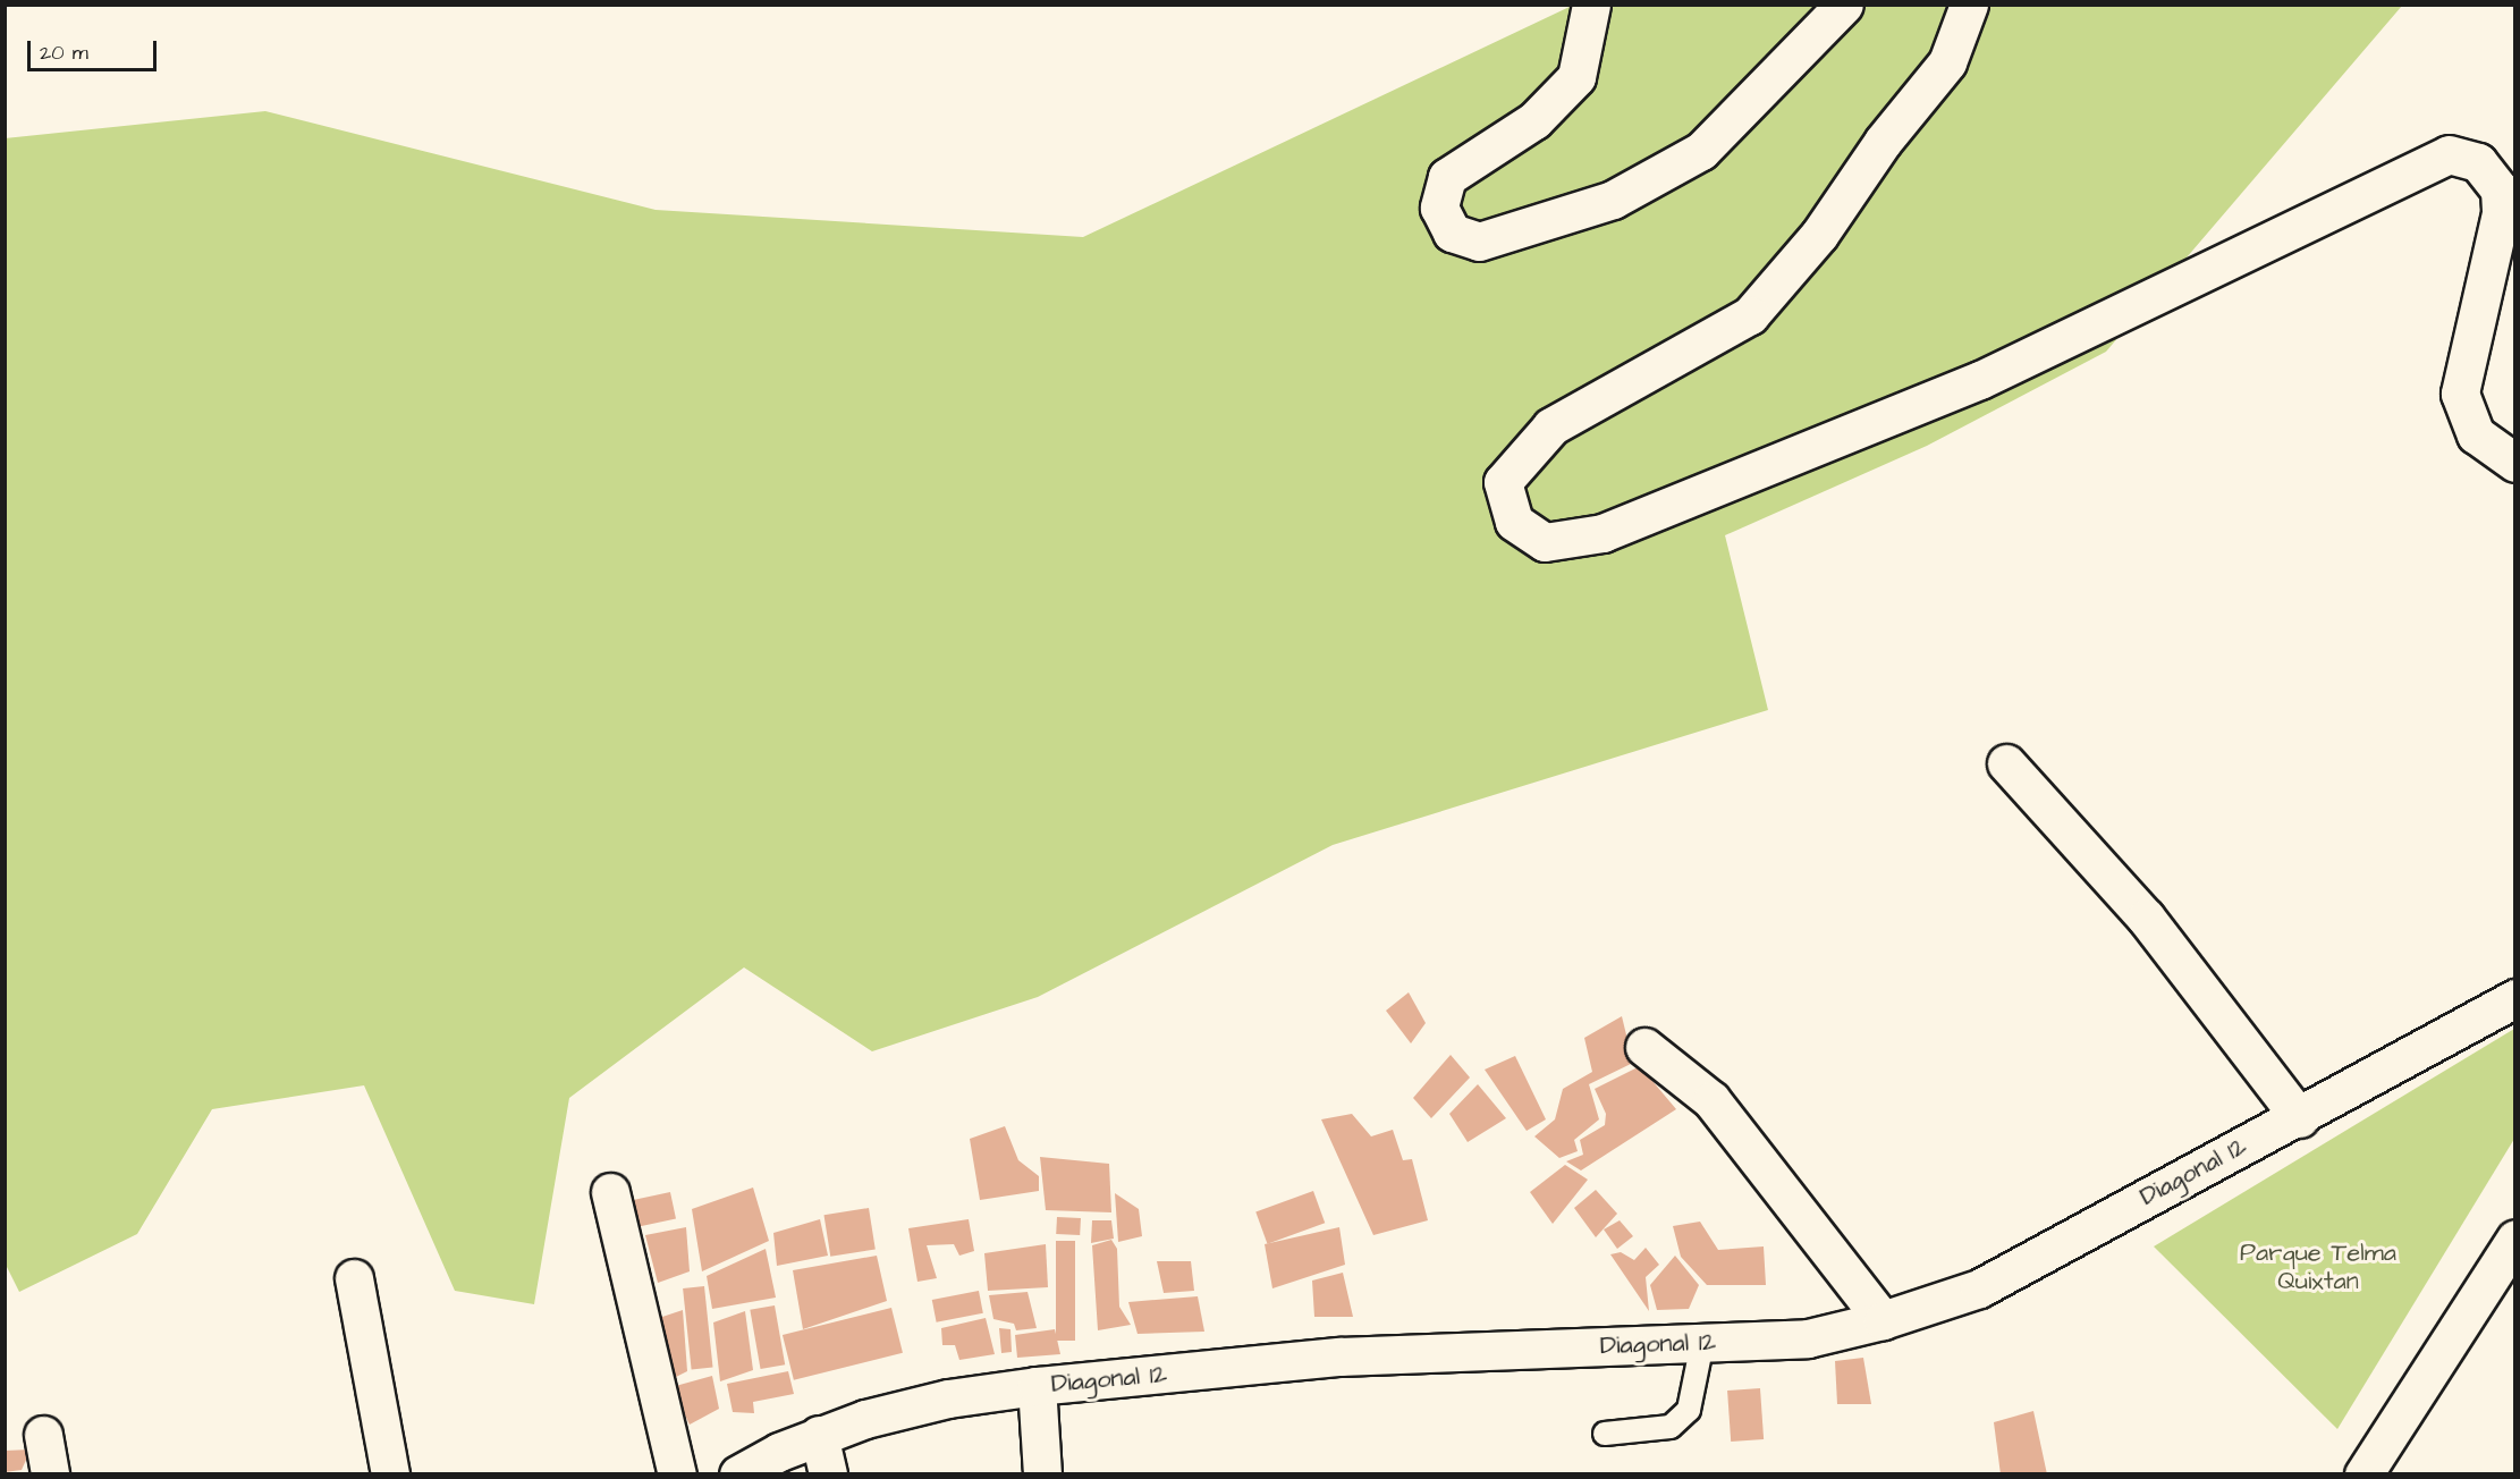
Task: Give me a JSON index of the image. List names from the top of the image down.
{
  "streets": {
    "street": ["Diagonal 12"]
  },
  "parks": ["Parque Telma Quixtan"],
  "scale_bar": "20 m"
}
